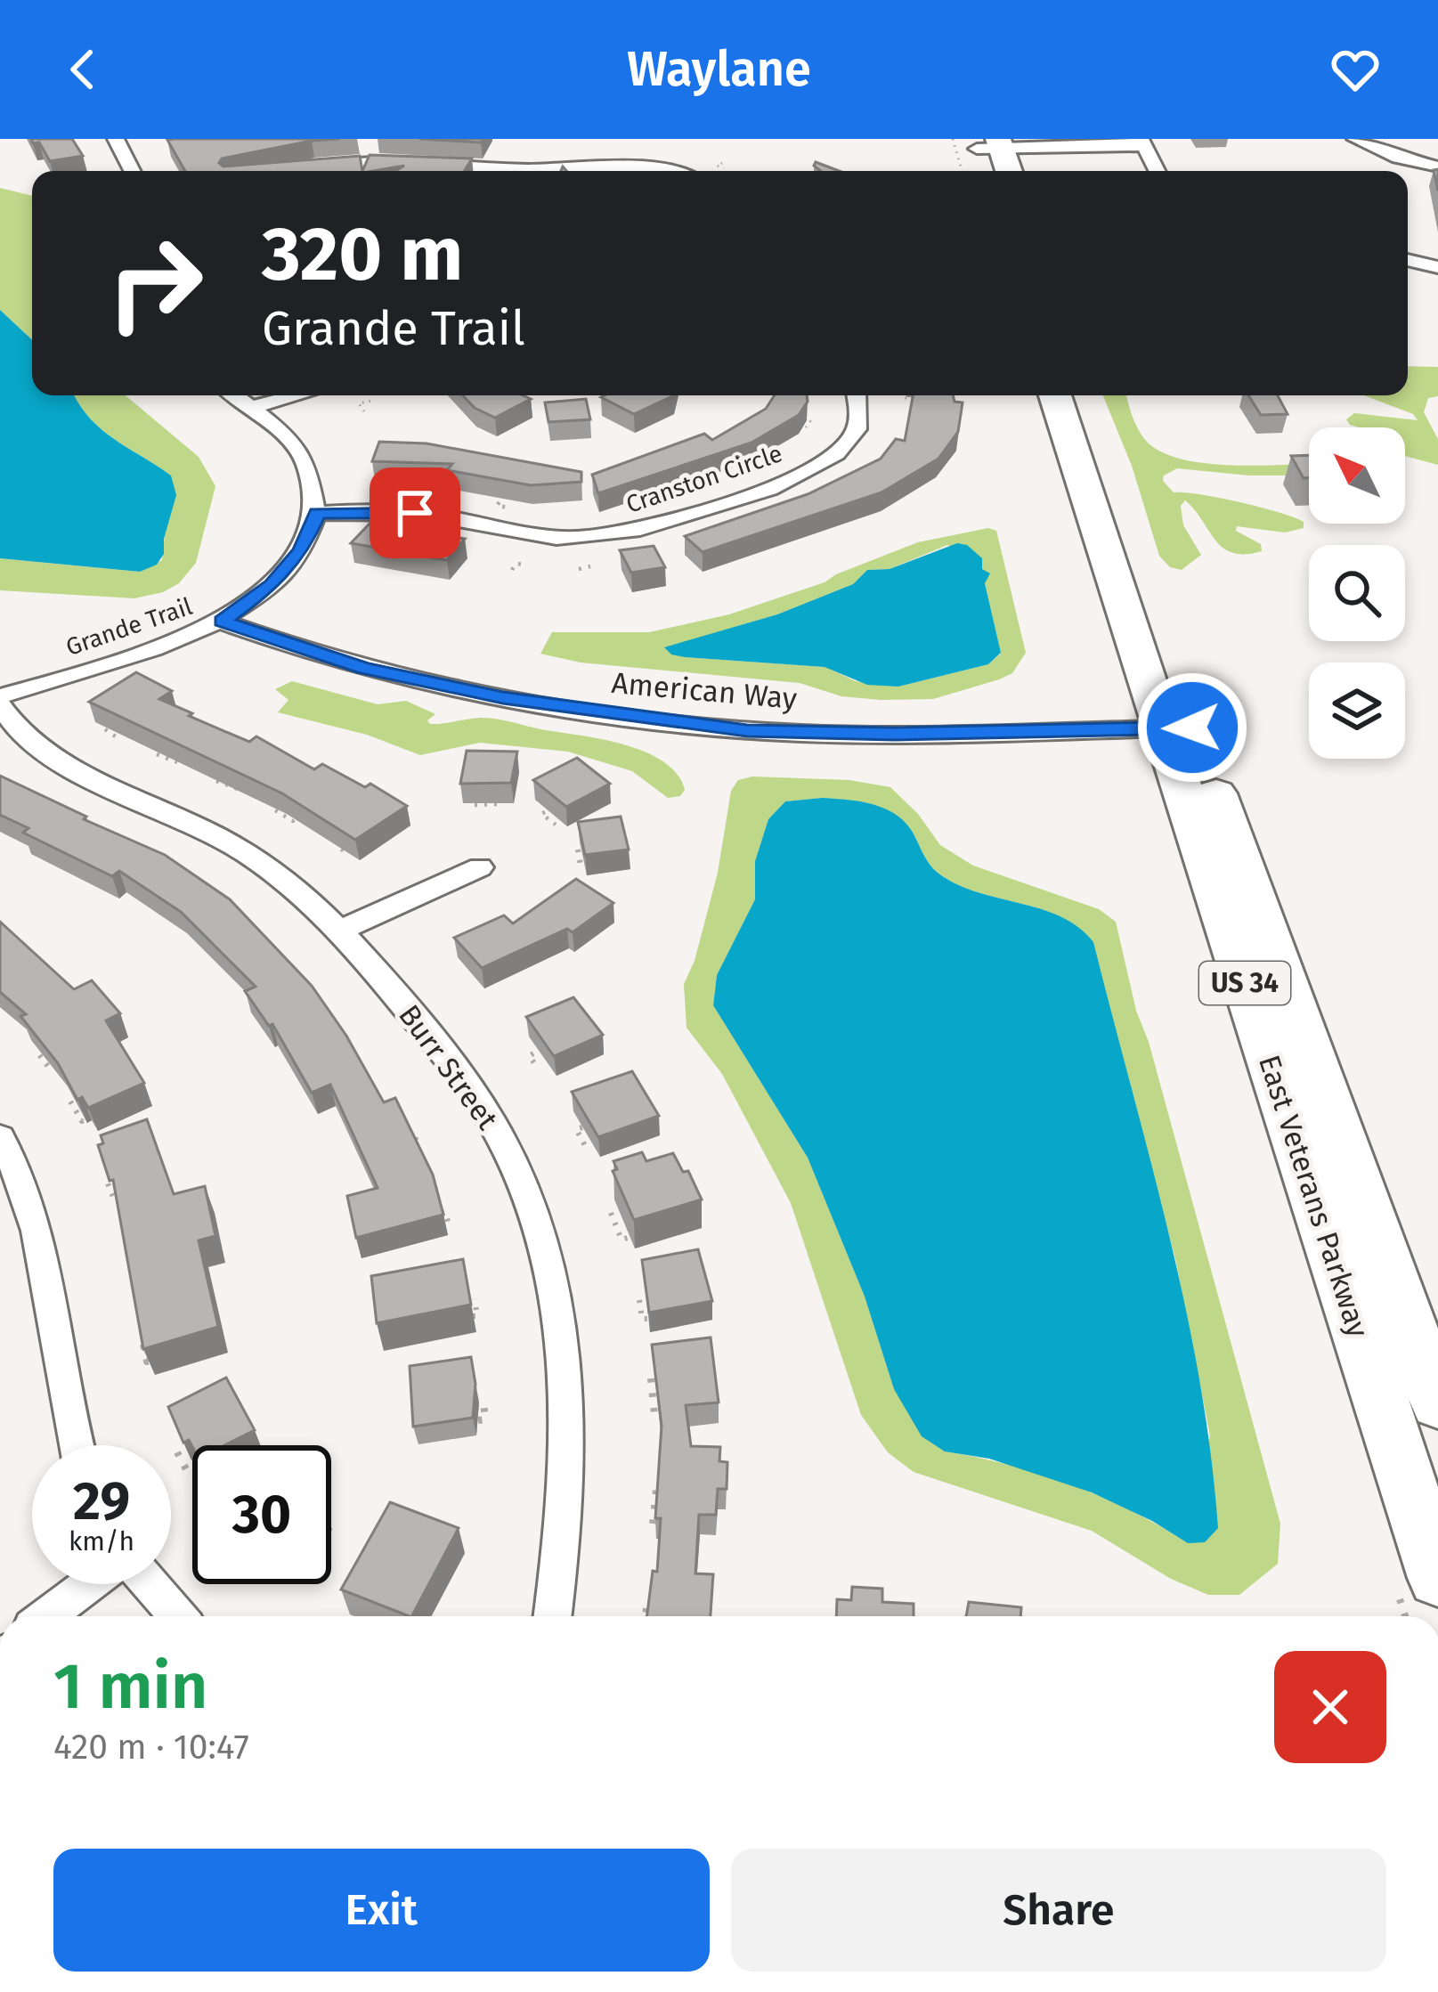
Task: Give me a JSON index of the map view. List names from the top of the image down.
{
  "streets": {
    "main road": ["US 34", "East Veterans Parkway"],
    "street": [
      "Cranston Circle",
      "Grande Trail",
      "American Way",
      "Burr Street"
    ]
  },
  "crossings": [
    ["Cranston Circle", "Grande Trail"],
    ["Grande Trail", "American Way"],
    ["American Way", "East Veterans Parkway"]
  ],
  "north": "top left",
  "page": {
    "header": "Waylane",
    "turn": ["320 m", "Grande Trail"],
    "speed": "29 km/h",
    "limit": "30",
    "heading": ["1 min", "420 m · 10:47"],
    "buttons": ["Exit", "Share"]
  }
}
